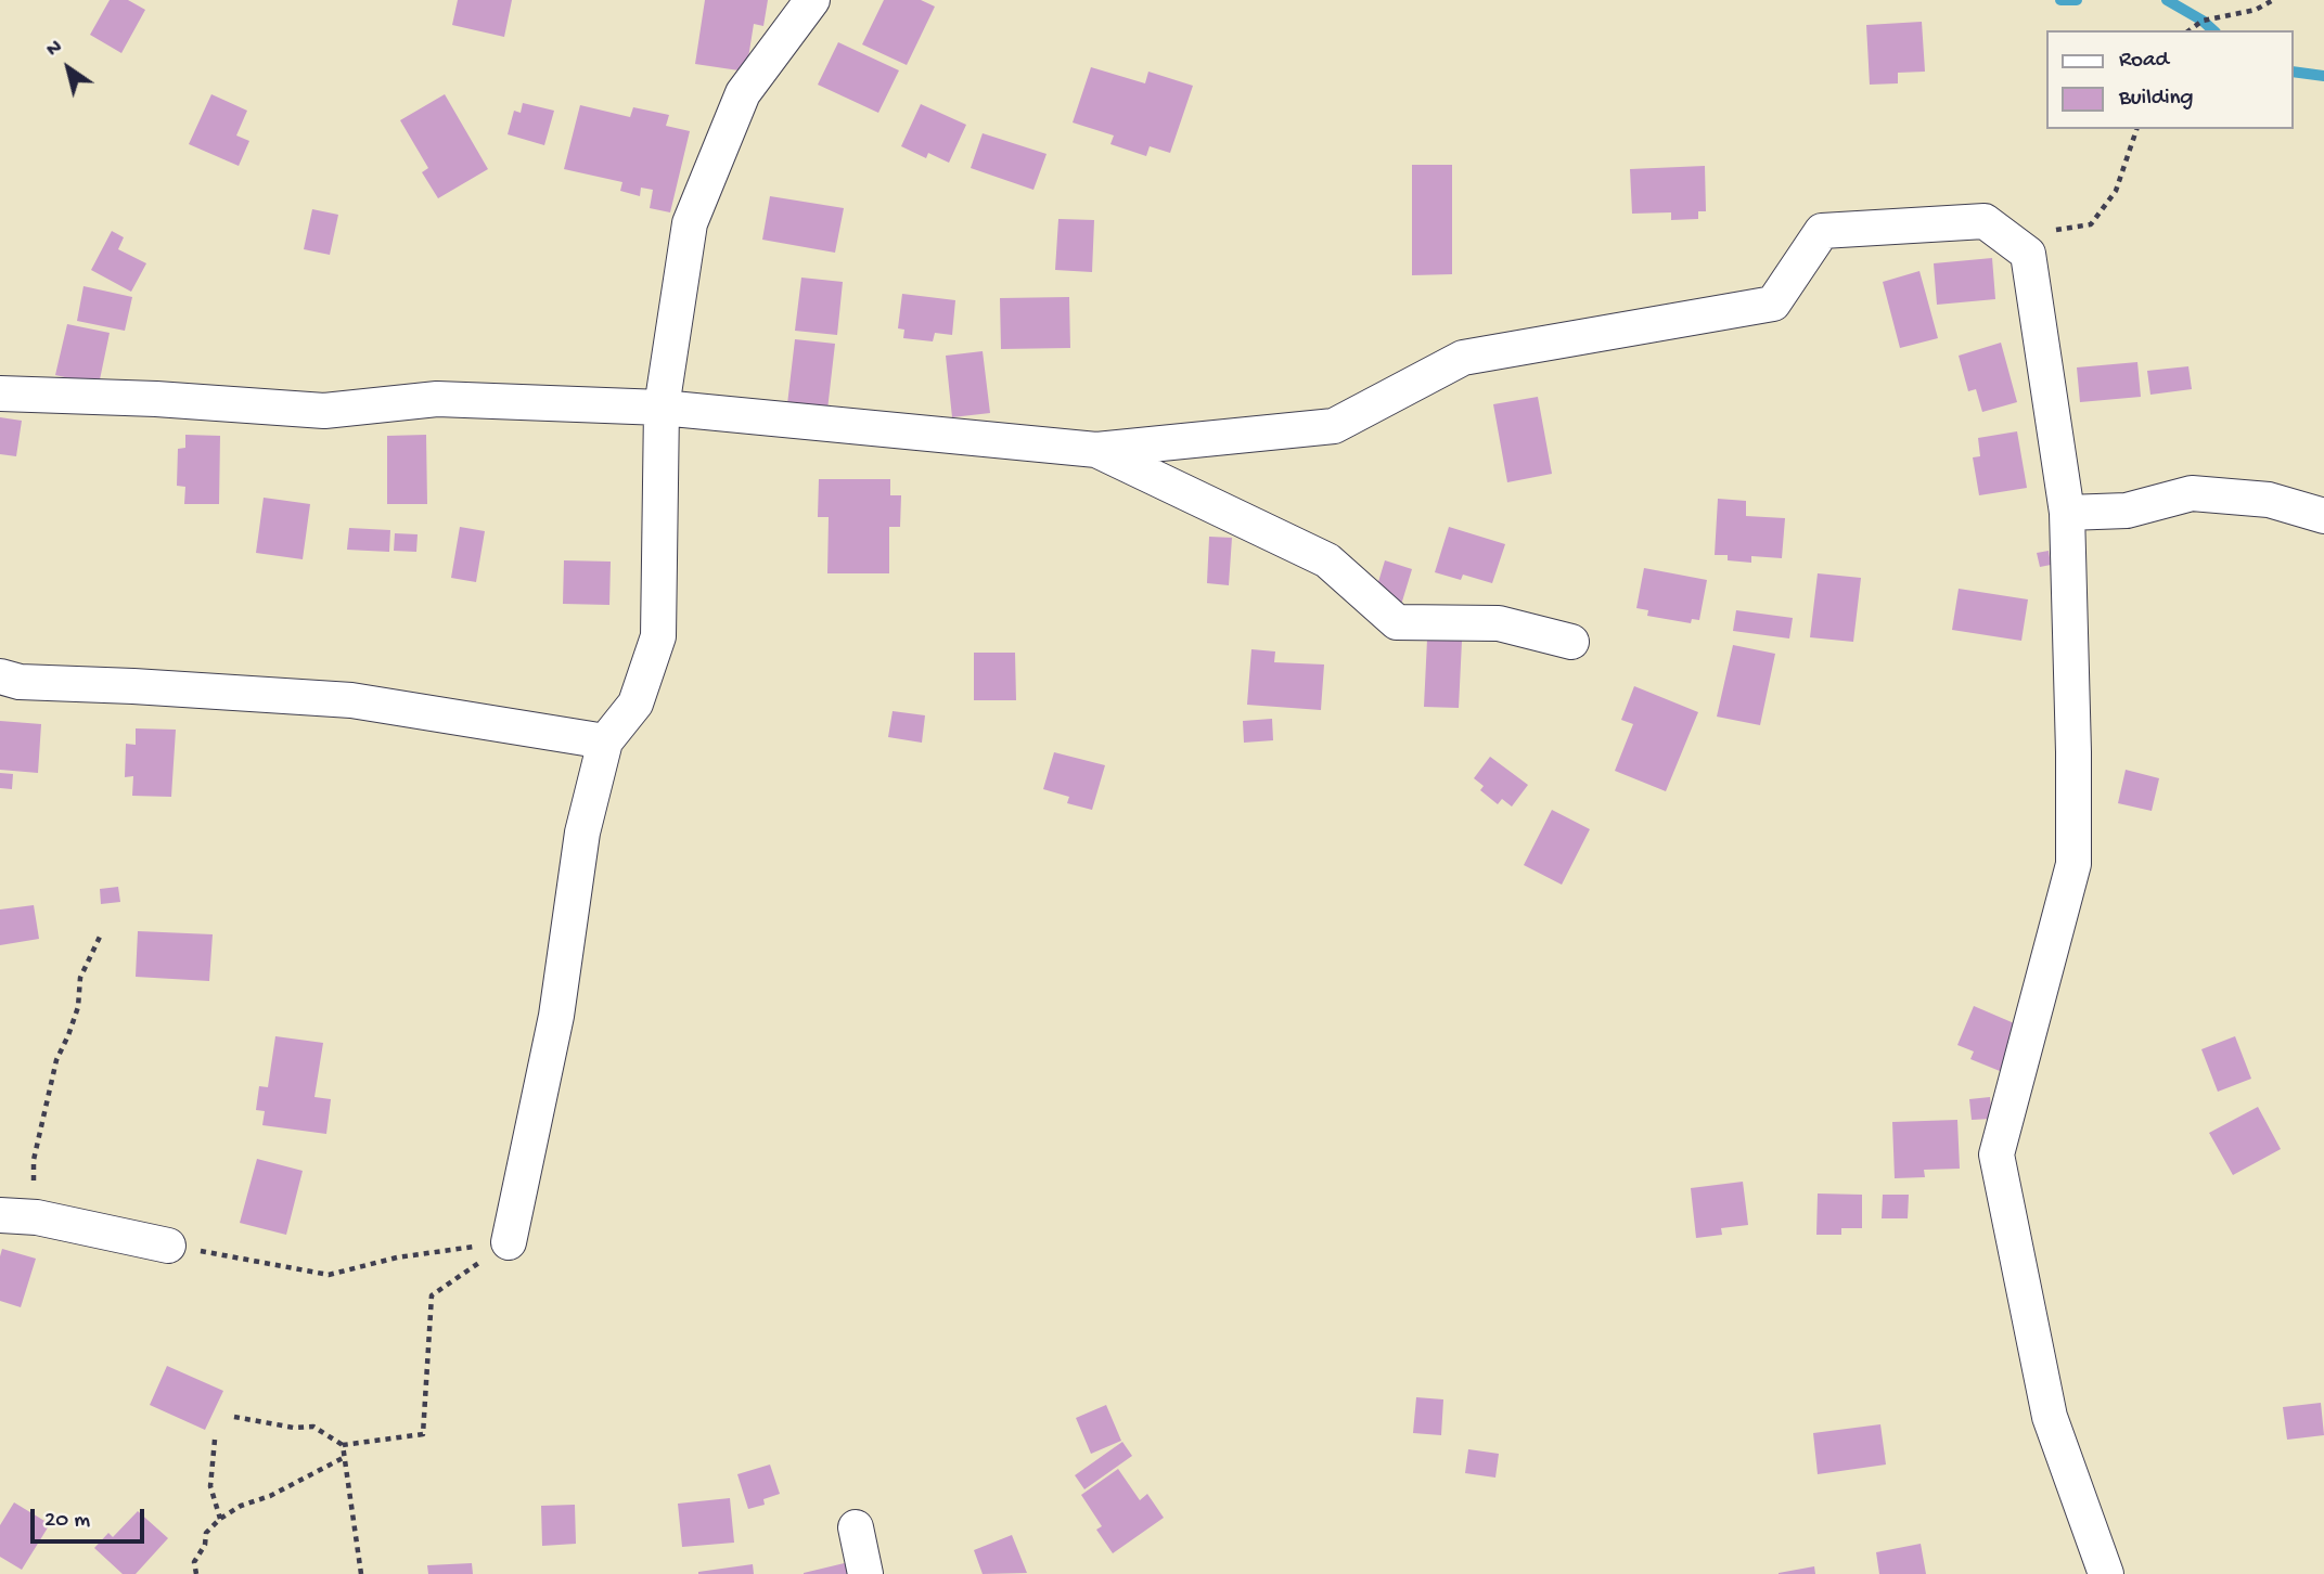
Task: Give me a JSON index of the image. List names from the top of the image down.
{
  "legend": ["Road", "Building"],
  "scale_bar": "20 m",
  "north": "top left"
}
